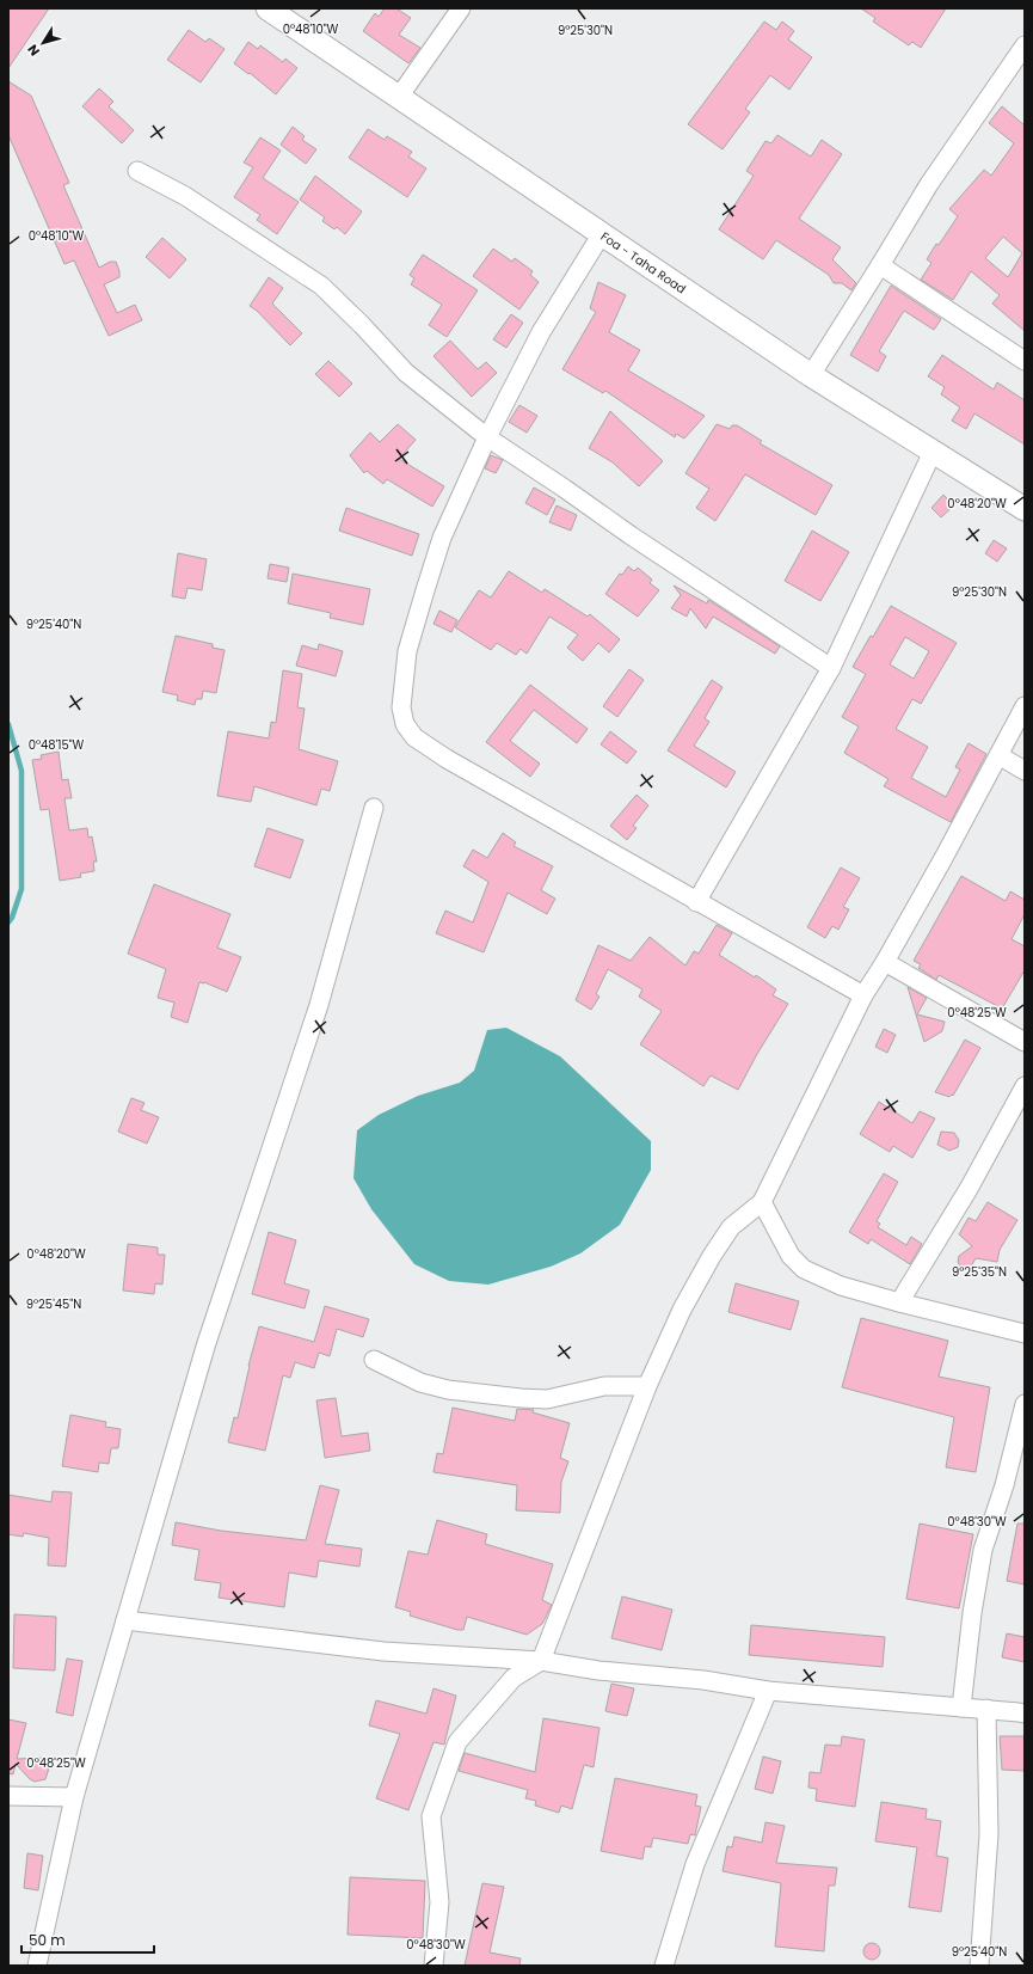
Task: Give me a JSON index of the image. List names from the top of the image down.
{
  "streets": {
    "street": ["Foa - Taha Road"]
  },
  "scale_bar": "50 m",
  "north": "bottom left",
  "coordinates": [
    "0°48'10\"W",
    "9°25'30\"N",
    "0°48'20\"W",
    "9°25'40\"N",
    "0°48'15\"W",
    "0°48'25\"W",
    "9°25'35\"N",
    "9°25'45\"N",
    "0°48'30\"W"
  ]
}
